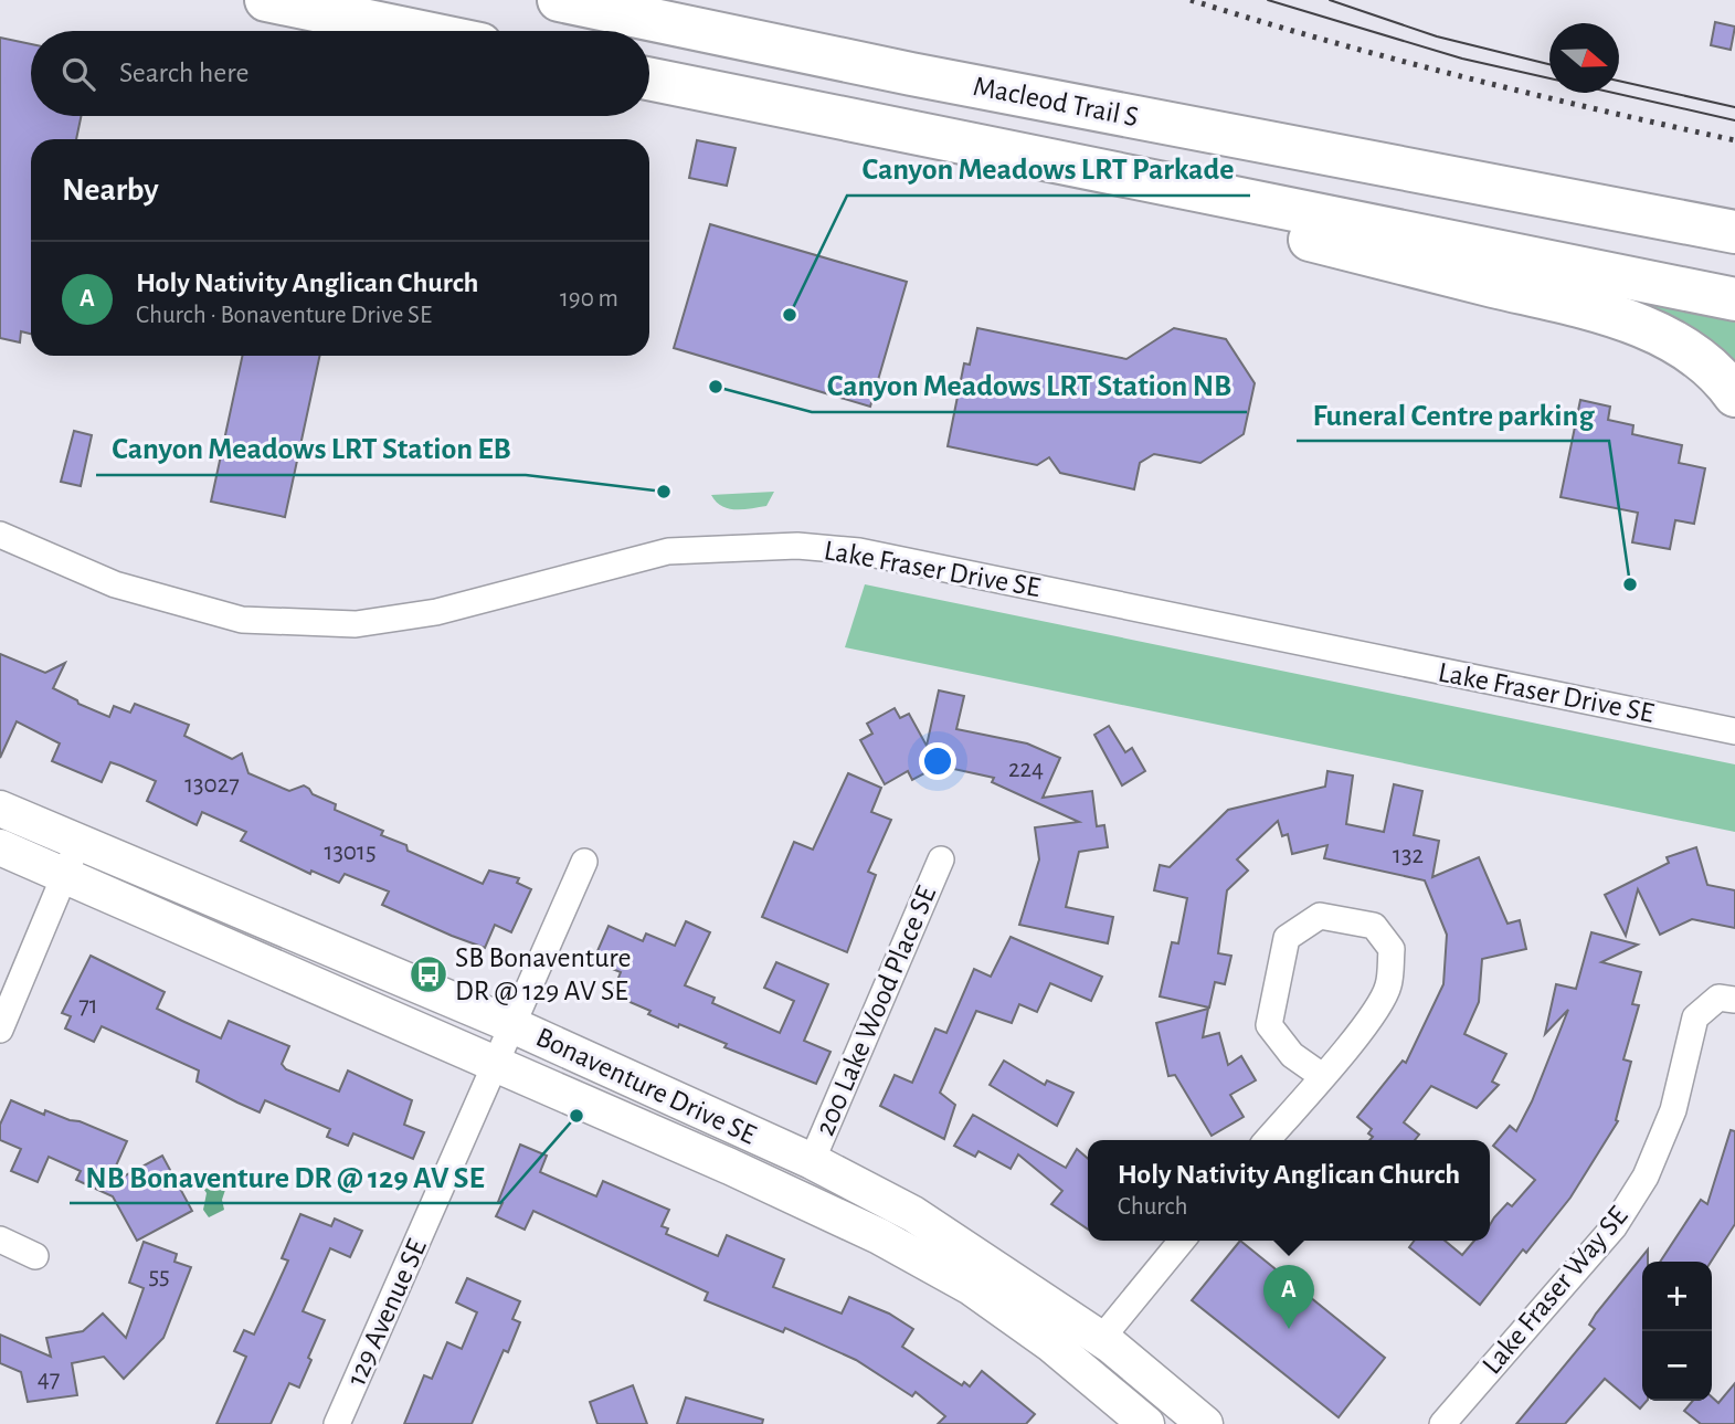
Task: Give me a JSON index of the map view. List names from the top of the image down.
{
  "streets": {
    "highway": ["Macleod Trail S"],
    "street": [
      "Lake Fraser Drive SE",
      "200 Lake Wood Place SE",
      "Bonaventure Drive SE",
      "Lake Fraser Way SE",
      "129 Avenue SE"
    ]
  },
  "crossings": [
    ["200 Lake Wood Place SE", "Bonaventure Drive SE"],
    ["Bonaventure Drive SE", "129 Avenue SE"]
  ],
  "places": {
    "other": [
      "Canyon Meadows LRT Parkade",
      "Canyon Meadows LRT Station NB",
      "Canyon Meadows LRT Station EB",
      "Funeral Centre parking",
      "NB Bonaventure DR @ 129 AV SE"
    ],
    "bus stop": ["SB Bonaventure DR @ 129 AV SE"]
  },
  "house_numbers": [
    "224",
    "13027",
    "13015",
    "132",
    "71",
    "55",
    "47"
  ],
  "north": "right",
  "page": {
    "search": "Search here",
    "heading": "Nearby",
    "list": [
      {
        "mark": "A",
        "name": "Holy Nativity Anglican Church",
        "note": "Church · Bonaventure Drive SE",
        "value": "190 m"
      }
    ],
    "popup": ["Holy Nativity Anglican Church", "Church"],
    "map_buttons": ["+", "−"],
    "pins": "A"
  }
}
